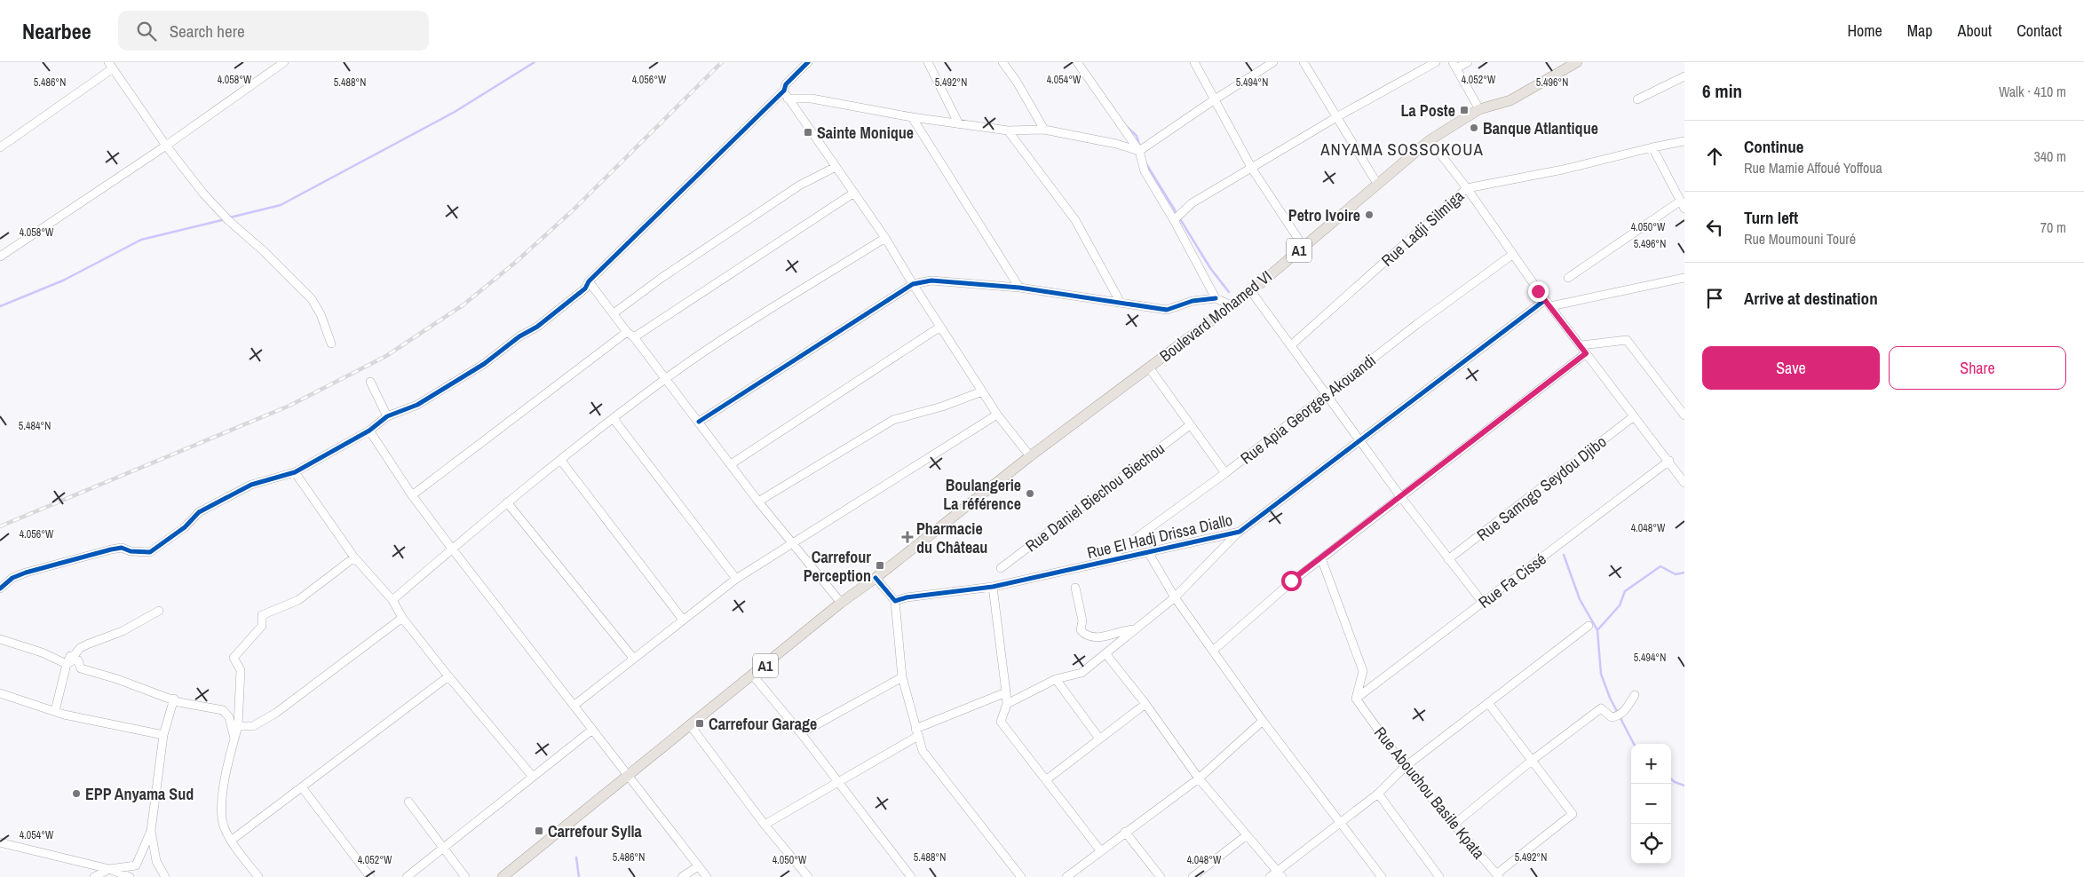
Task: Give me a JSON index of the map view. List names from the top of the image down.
{
  "streets": {
    "main road": ["A1", "Boulevard Mohamed VI"],
    "street": [
      "Rue Ladji Silmiga",
      "Rue Apia Georges Akouandi",
      "Rue Samogo Seydou Djibo",
      "Rue Daniel Biechou Biechou",
      "Rue El Hadj Drissa Diallo",
      "Rue Fa Cissé",
      "Rue Abouchou Basile Kpata"
    ]
  },
  "crossings": [
    ["A1", "Boulevard Mohamed VI"],
    ["Rue Apia Georges Akouandi", "Rue El Hadj Drissa Diallo"],
    ["Rue Fa Cissé", "Rue Abouchou Basile Kpata"]
  ],
  "districts": ["ANYAMA SOSSOKOUA"],
  "places": {
    "transit": [
      "La Poste",
      "Sainte Monique",
      "Carrefour Perception",
      "Carrefour Garage",
      "Carrefour Sylla"
    ],
    "other": [
      "Banque Atlantique",
      "Petro Ivoire",
      "Boulangerie La référence",
      "EPP Anyama Sud"
    ],
    "health": ["Pharmacie du Château"]
  },
  "page": {
    "header": "Nearbee",
    "search": "Search here",
    "nav": [
      "Home",
      "Map",
      "About",
      "Contact"
    ],
    "heading": ["6 min", "Walk · 410 m"],
    "list": [
      ["Continue", "Rue Mamie Affoué Yoffoua", "340 m"],
      ["Turn left", "Rue Moumouni Touré", "70 m"],
      "Arrive at destination"
    ],
    "buttons": ["Save", "Share"],
    "map_buttons": ["+", "−"]
  },
  "coordinates": [
    "4.052°W",
    "4.058°W",
    "4.056°W",
    "4.054°W",
    "5.486°N",
    "5.488°N",
    "5.494°N",
    "5.492°N",
    "5.496°N",
    "4.050°W",
    "5.484°N",
    "4.048°W"
  ]
}
